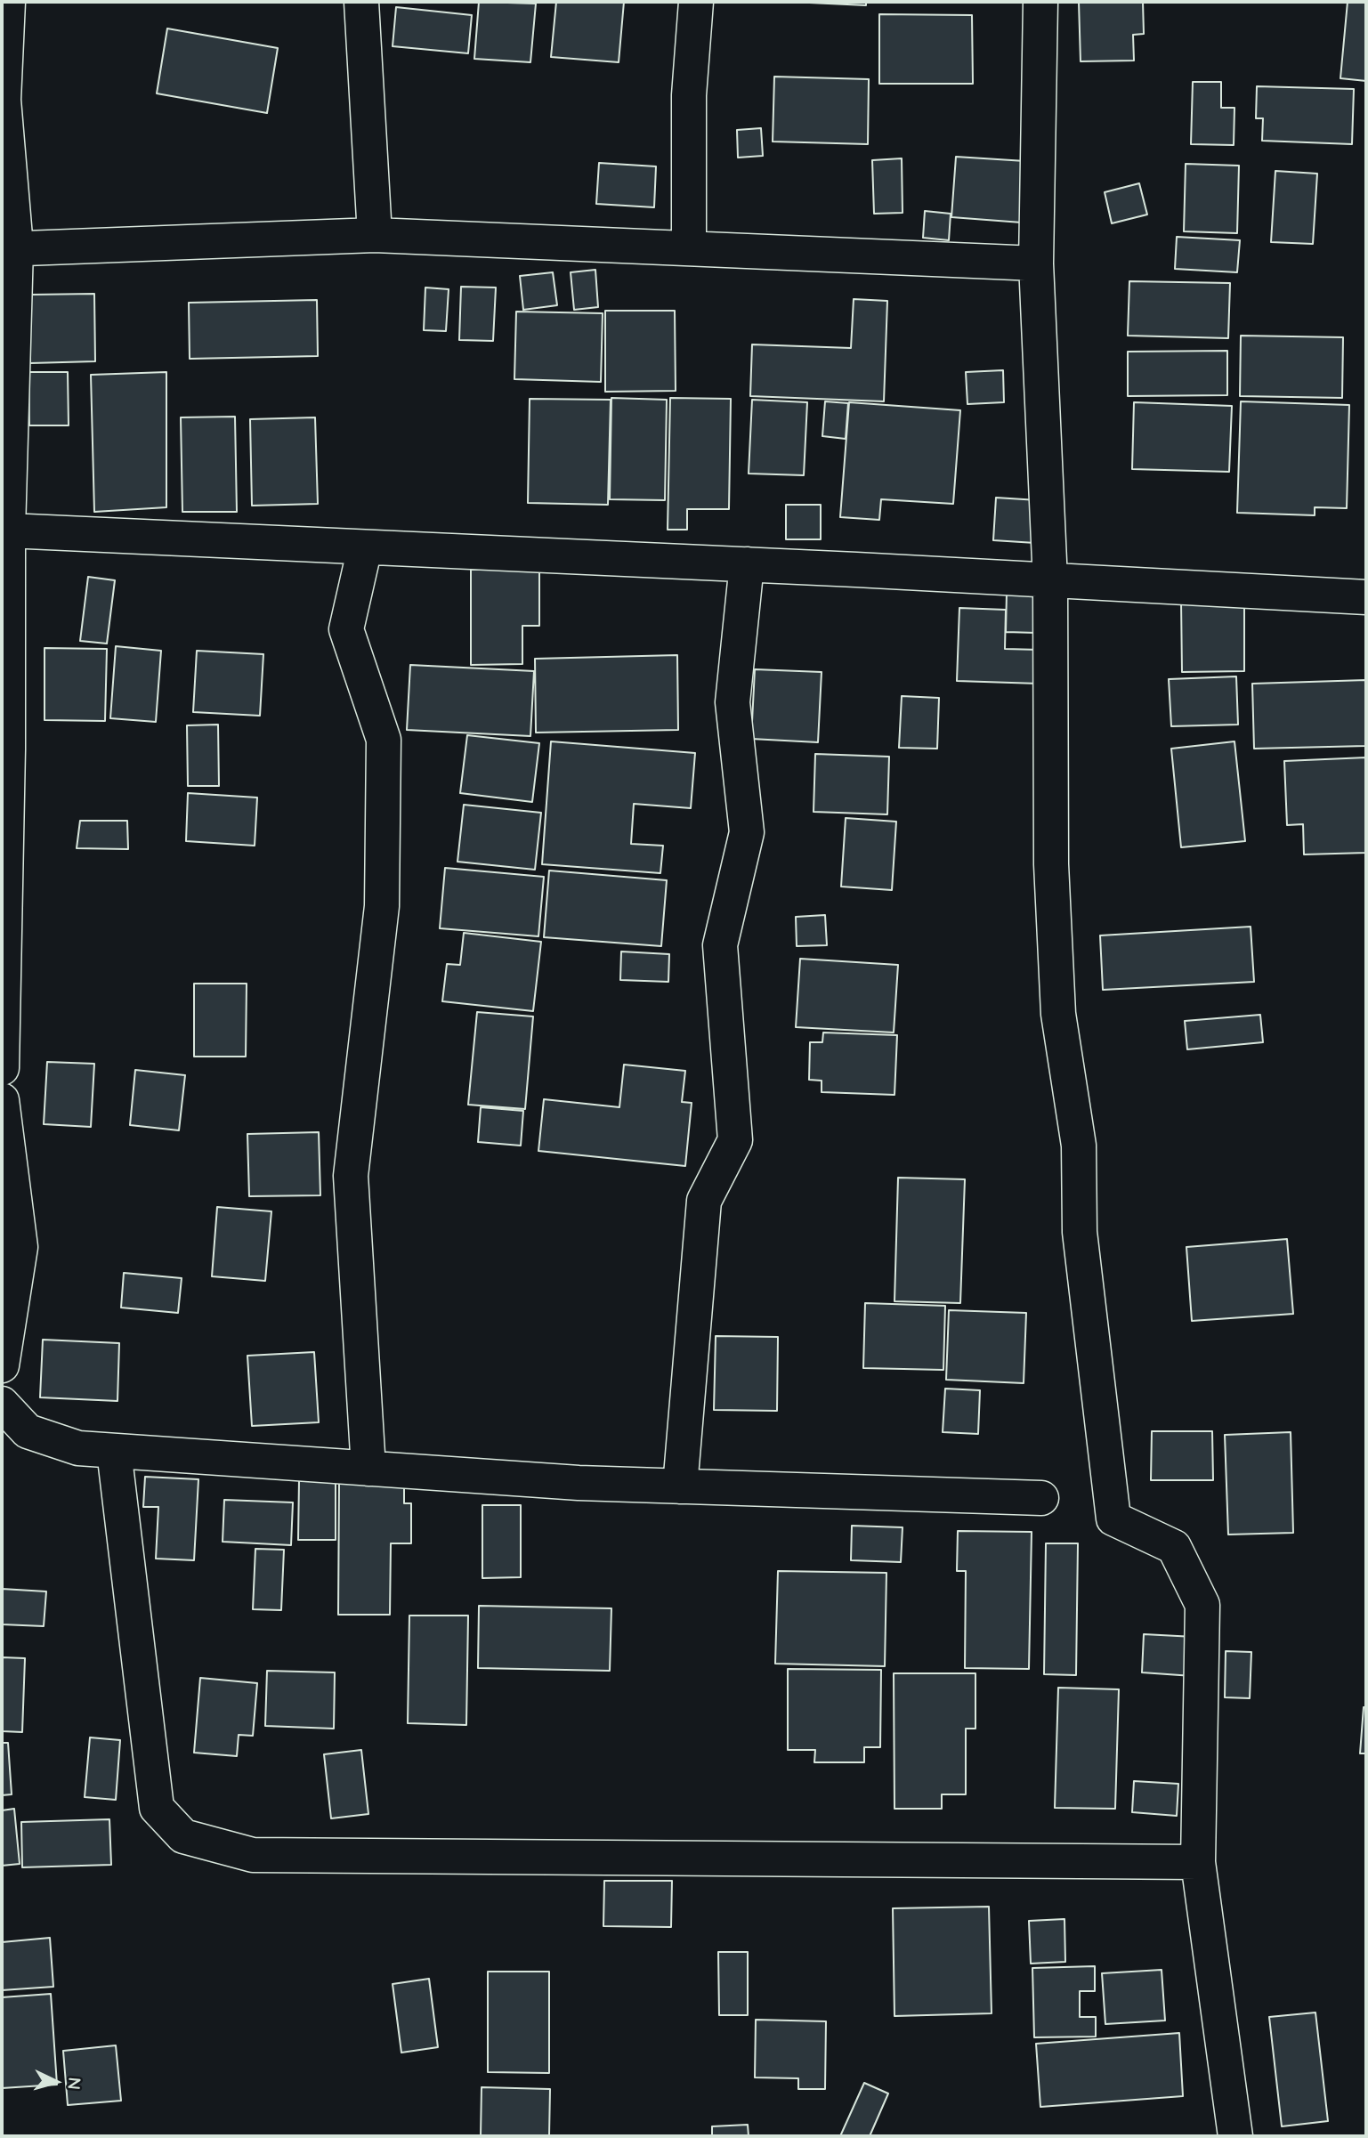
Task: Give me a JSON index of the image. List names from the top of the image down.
{
  "north": "right"
}
